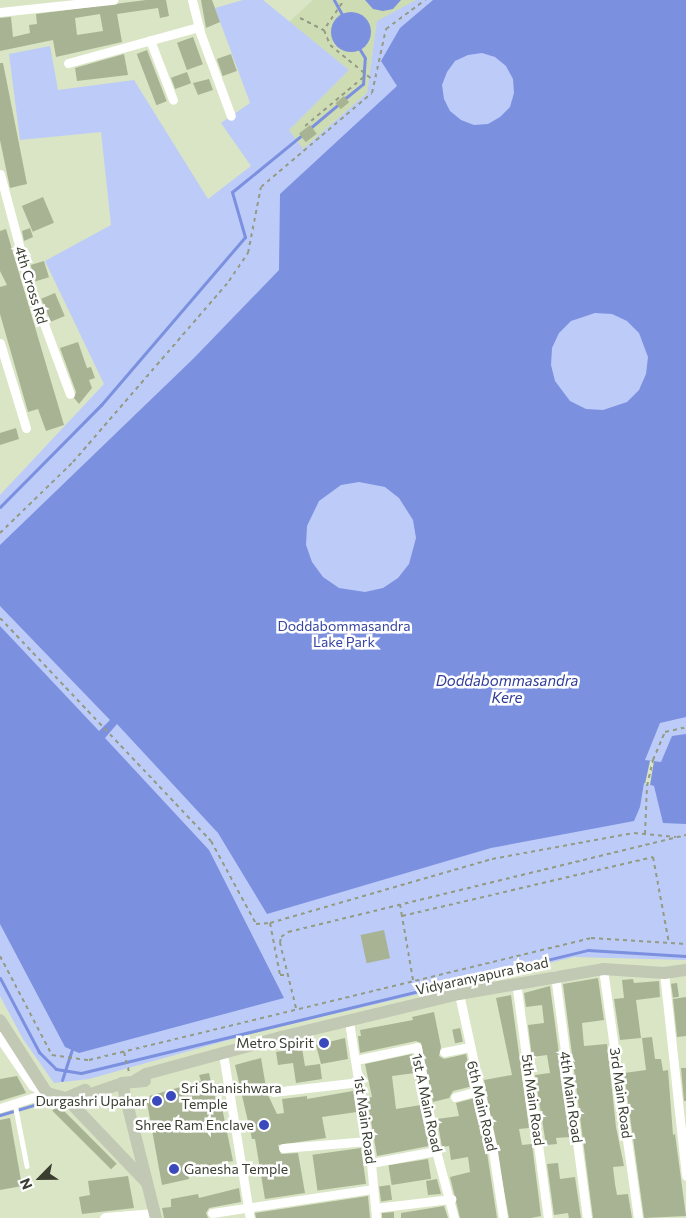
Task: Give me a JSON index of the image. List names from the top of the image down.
{
  "streets": {
    "main road": ["Vidyaranyapura Road"],
    "street": [
      "4th Cross Rd",
      "3rd Main Road",
      "4th Main Road",
      "5th Main Road",
      "1st A Main Road",
      "6th Main Road",
      "1st Main Road"
    ]
  },
  "crossings": [
    ["Vidyaranyapura Road", "3rd Main Road"],
    ["Vidyaranyapura Road", "4th Main Road"],
    ["Vidyaranyapura Road", "5th Main Road"],
    ["Vidyaranyapura Road", "6th Main Road"],
    ["Vidyaranyapura Road", "1st Main Road"],
    ["1st A Main Road", "1st Main Road"]
  ],
  "water": ["Doddabommasandra Kere"],
  "parks": ["Doddabommasandra Lake Park"],
  "places": [
    "Metro Spirit",
    "Sri Shanishwara Temple",
    "Durgashri Upahar",
    "Shree Ram Enclave",
    "Ganesha Temple"
  ],
  "north": "bottom left"
}
